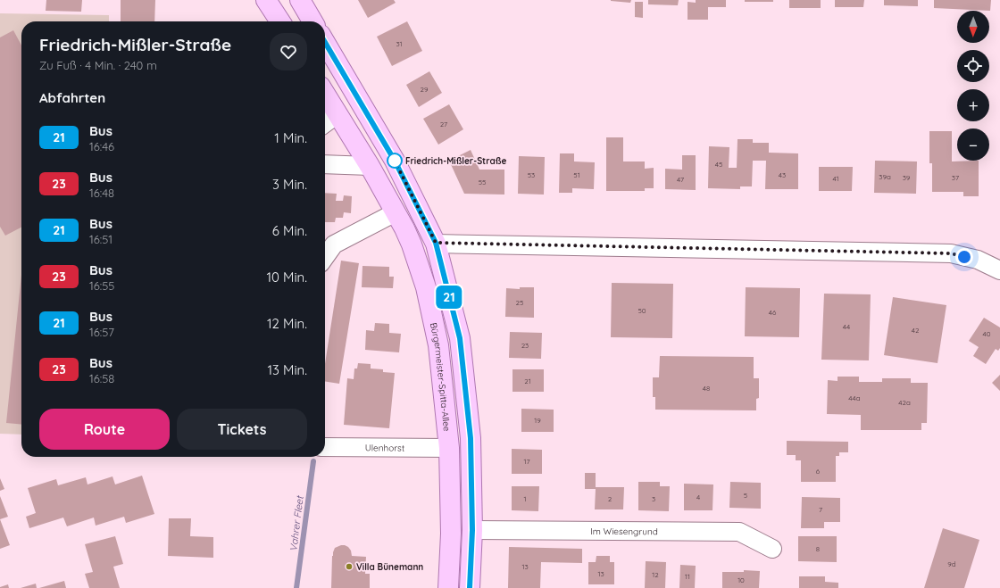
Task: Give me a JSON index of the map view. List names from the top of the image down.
{
  "streets": {
    "main road": ["Bürgermeister-Spitta-Allee"],
    "street": ["Ulenhorst", "Im Wiesengrund"]
  },
  "crossings": [
    ["Bürgermeister-Spitta-Allee", "Ulenhorst"]
  ],
  "water": ["Vahrer Fleet"],
  "places": ["Friedrich-Mißler-Straße", "Villa Bünemann"],
  "lines": ["bus line 21"],
  "house_numbers": [
    "31",
    "29",
    "27",
    "45",
    "53",
    "51",
    "43",
    "39a",
    "39",
    "37",
    "41",
    "47",
    "55",
    "25",
    "50",
    "46",
    "44",
    "42",
    "40",
    "23",
    "21",
    "48",
    "44a",
    "42a",
    "19",
    "17",
    "6",
    "5",
    "4",
    "1",
    "2",
    "3",
    "7",
    "8",
    "9d",
    "13",
    "13",
    "12",
    "11",
    "10"
  ],
  "north": "bottom",
  "page": {
    "on_map": "21",
    "map_buttons": ["+", "−"],
    "heading": [
      ["Friedrich-Mißler-Straße", "Zu Fuß · 4 Min. · 240 m"],
      "Abfahrten"
    ],
    "list": [
      {
        "mark": "21",
        "name": "Bus",
        "note": "16:46",
        "value": "1 Min."
      },
      {
        "mark": "23",
        "name": "Bus",
        "note": "16:48",
        "value": "3 Min."
      },
      {
        "mark": "21",
        "name": "Bus",
        "note": "16:51",
        "value": "6 Min."
      },
      {
        "mark": "23",
        "name": "Bus",
        "note": "16:55",
        "value": "10 Min."
      },
      {
        "mark": "21",
        "name": "Bus",
        "note": "16:57",
        "value": "12 Min."
      },
      {
        "mark": "23",
        "name": "Bus",
        "note": "16:58",
        "value": "13 Min."
      }
    ],
    "buttons": ["Route", "Tickets"]
  }
}
